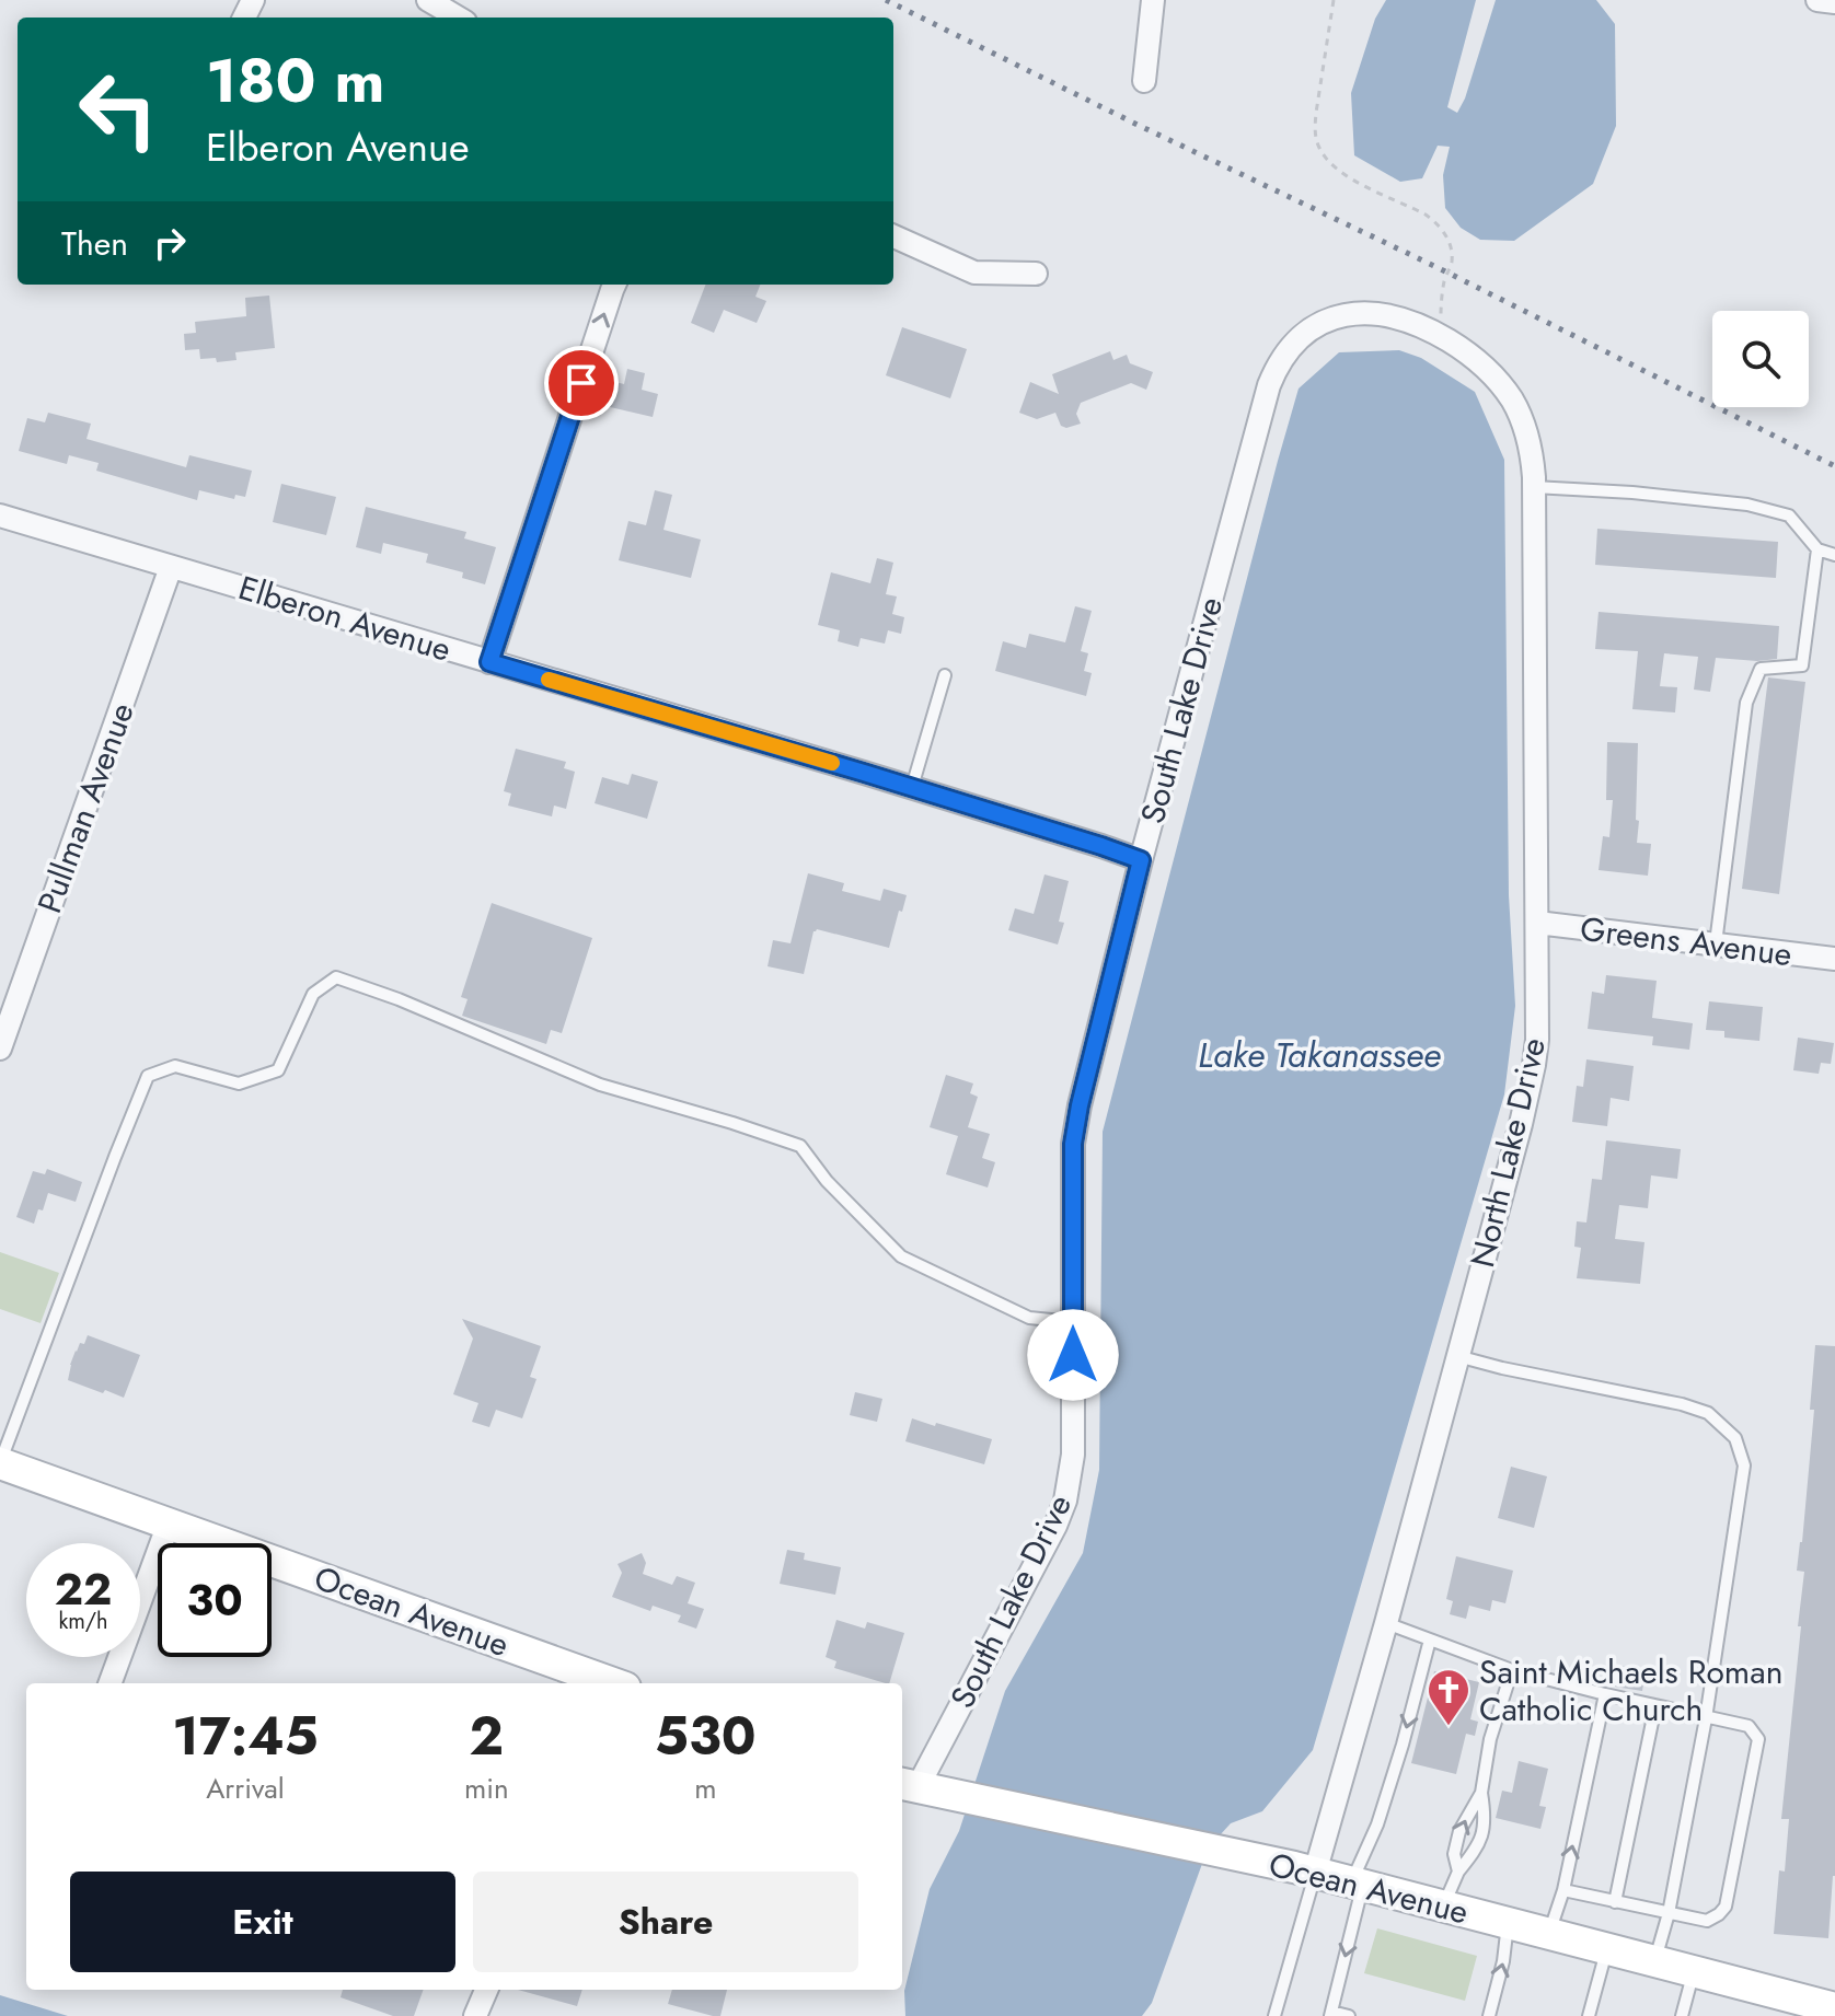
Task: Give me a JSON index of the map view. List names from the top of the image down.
{
  "streets": {
    "street": [
      "Elberon Avenue",
      "South Lake Drive",
      "Pullman Avenue",
      "Greens Avenue",
      "North Lake Drive",
      "Ocean Avenue"
    ]
  },
  "crossings": [
    ["Elberon Avenue", "South Lake Drive"],
    ["Elberon Avenue", "Pullman Avenue"],
    ["South Lake Drive", "North Lake Drive"],
    ["South Lake Drive", "Ocean Avenue"],
    ["Greens Avenue", "North Lake Drive"],
    ["North Lake Drive", "Ocean Avenue"]
  ],
  "water": ["Lake Takanassee"],
  "places": {
    "church": ["Saint Michaels Roman Catholic Church"]
  },
  "page": {
    "turn": ["180 m", "Elberon Avenue"],
    "then": "Then",
    "speed": "22 km/h",
    "limit": "30",
    "eta": [
      "17:45",
      "Arrival",
      "2",
      "min",
      "530",
      "m"
    ],
    "buttons": ["Exit", "Share"]
  }
}
